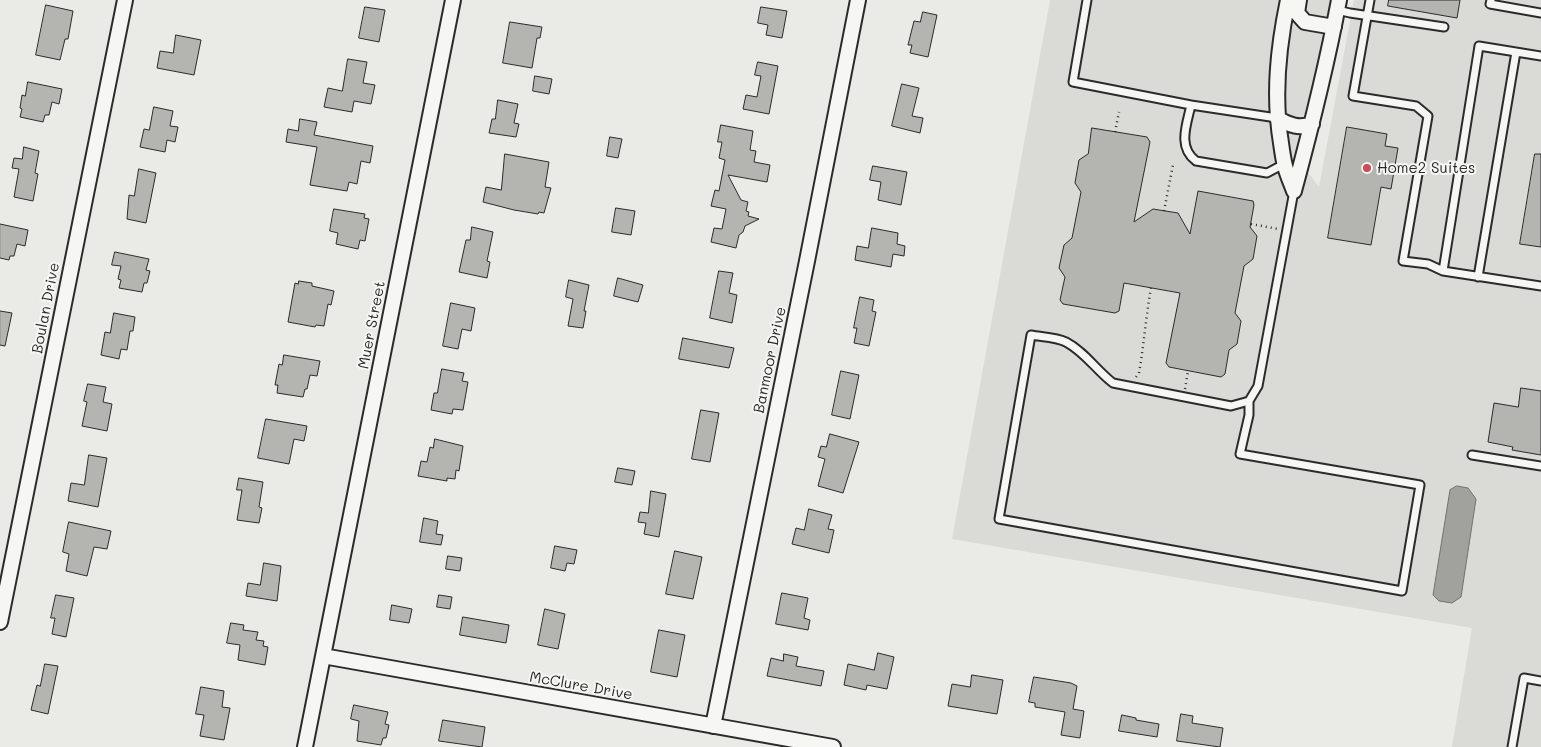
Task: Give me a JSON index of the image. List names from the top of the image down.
{
  "streets": {
    "street": [
      "Boulan Drive",
      "Muer Street",
      "Banmoor Drive",
      "McClure Drive"
    ]
  },
  "crossings": [
    ["Muer Street", "McClure Drive"],
    ["Banmoor Drive", "McClure Drive"]
  ],
  "places": ["Home2 Suites"]
}
